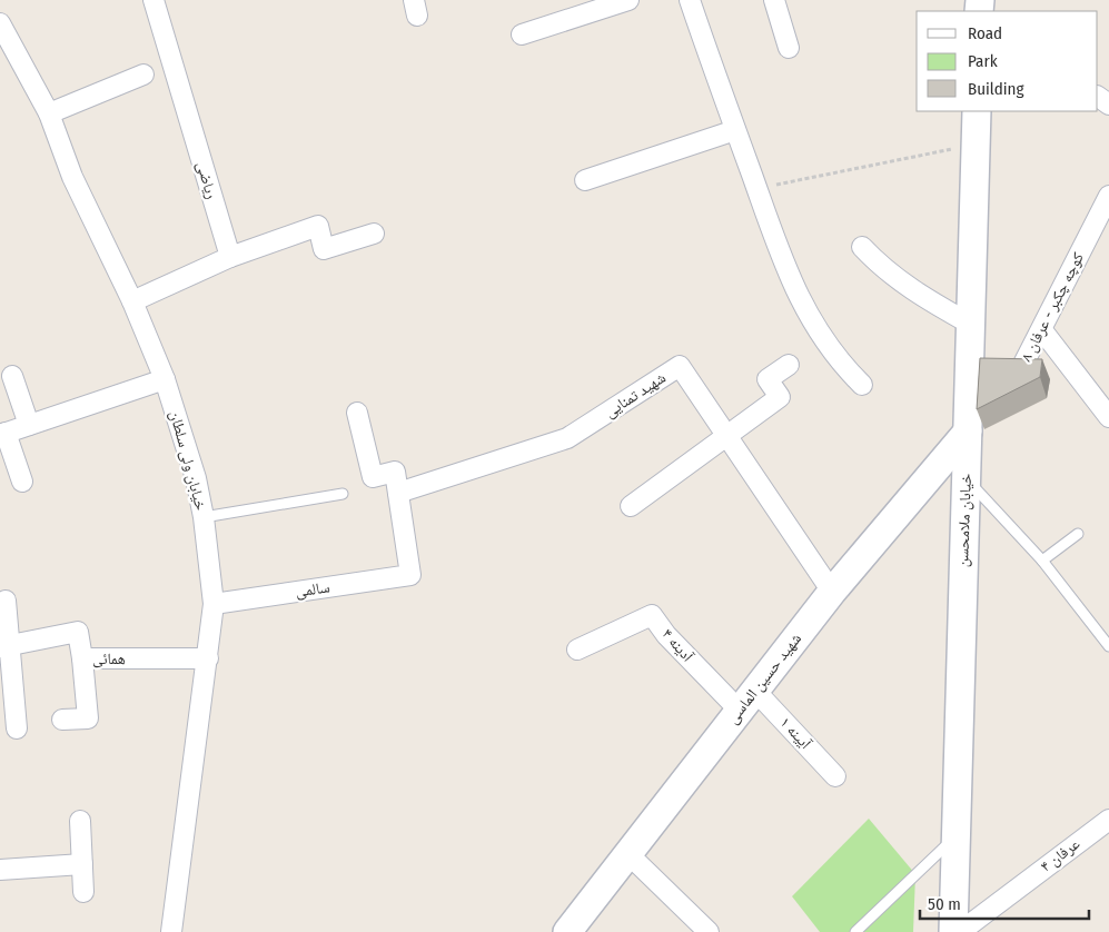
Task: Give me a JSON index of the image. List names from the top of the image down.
{
  "streets": {
    "main road": ["خیابان ملامحسن", "شهید حسین الماسی"],
    "street": [
      "ریاضی",
      "کوچه چکبر - عرفان ۸",
      "شهید تمنایی",
      "خیابان ولی سلطان",
      "سالمی",
      "آدینه ۴",
      "همائی",
      "آیینه ۱",
      "عرفان ۴"
    ]
  },
  "crossings": [
    ["کوچه چکبر - عرفان ۸", "خیابان ملامحسن"],
    ["شهید تمنایی", "سالمی"],
    ["شهید تمنایی", "شهید حسین الماسی"],
    ["خیابان ولی سلطان", "سالمی"],
    ["خیابان ولی سلطان", "همائی"],
    ["خیابان ملامحسن", "شهید حسین الماسی"],
    ["آدینه ۴", "شهید حسین الماسی"],
    ["آدینه ۴", "آیینه ۱"],
    ["شهید حسین الماسی", "آیینه ۱"]
  ],
  "legend": ["Road", "Park", "Building"],
  "scale_bar": "50 m"
}
